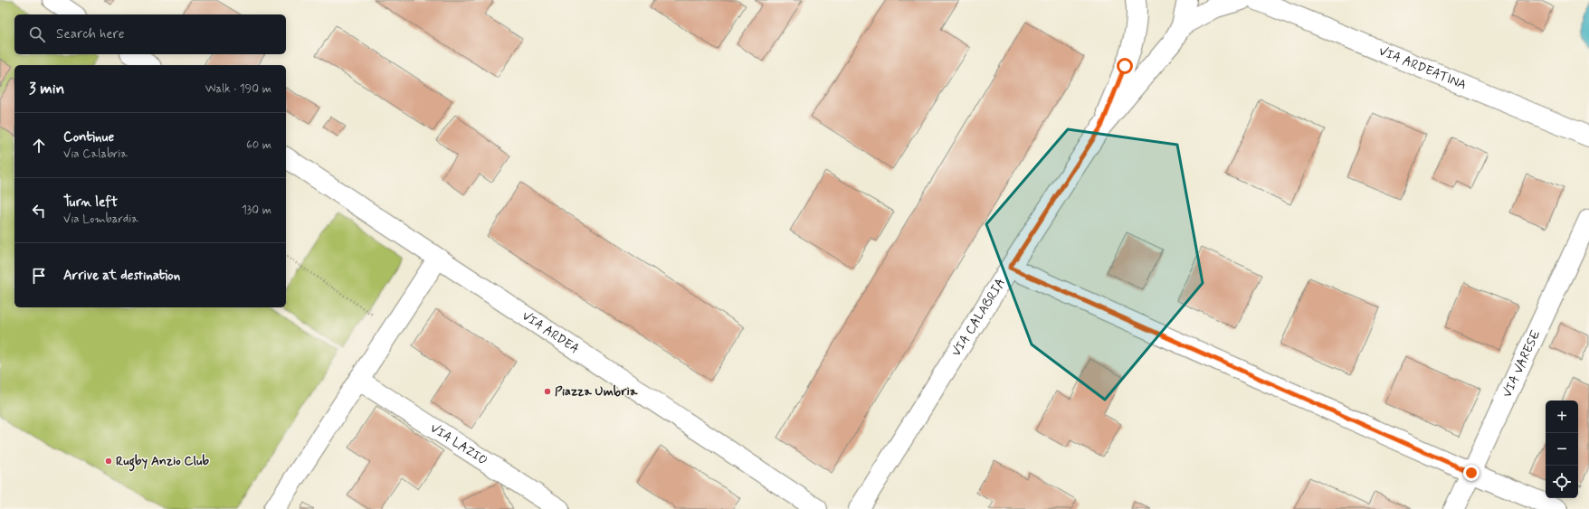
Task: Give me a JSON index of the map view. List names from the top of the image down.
{
  "streets": {
    "street": [
      "VIA ARDEATINA",
      "VIA CALABRIA",
      "VIA ARDEA",
      "VIA VARESE",
      "VIA LAZIO"
    ]
  },
  "places": ["Piazza Umbria", "Rugby Anzio Club"],
  "page": {
    "search": "Search here",
    "heading": ["3 min", "Walk · 190 m"],
    "list": [
      ["Continue", "Via Calabria", "60 m"],
      ["Turn left", "Via Lombardia", "130 m"],
      "Arrive at destination"
    ],
    "map_buttons": ["+", "−"]
  }
}
